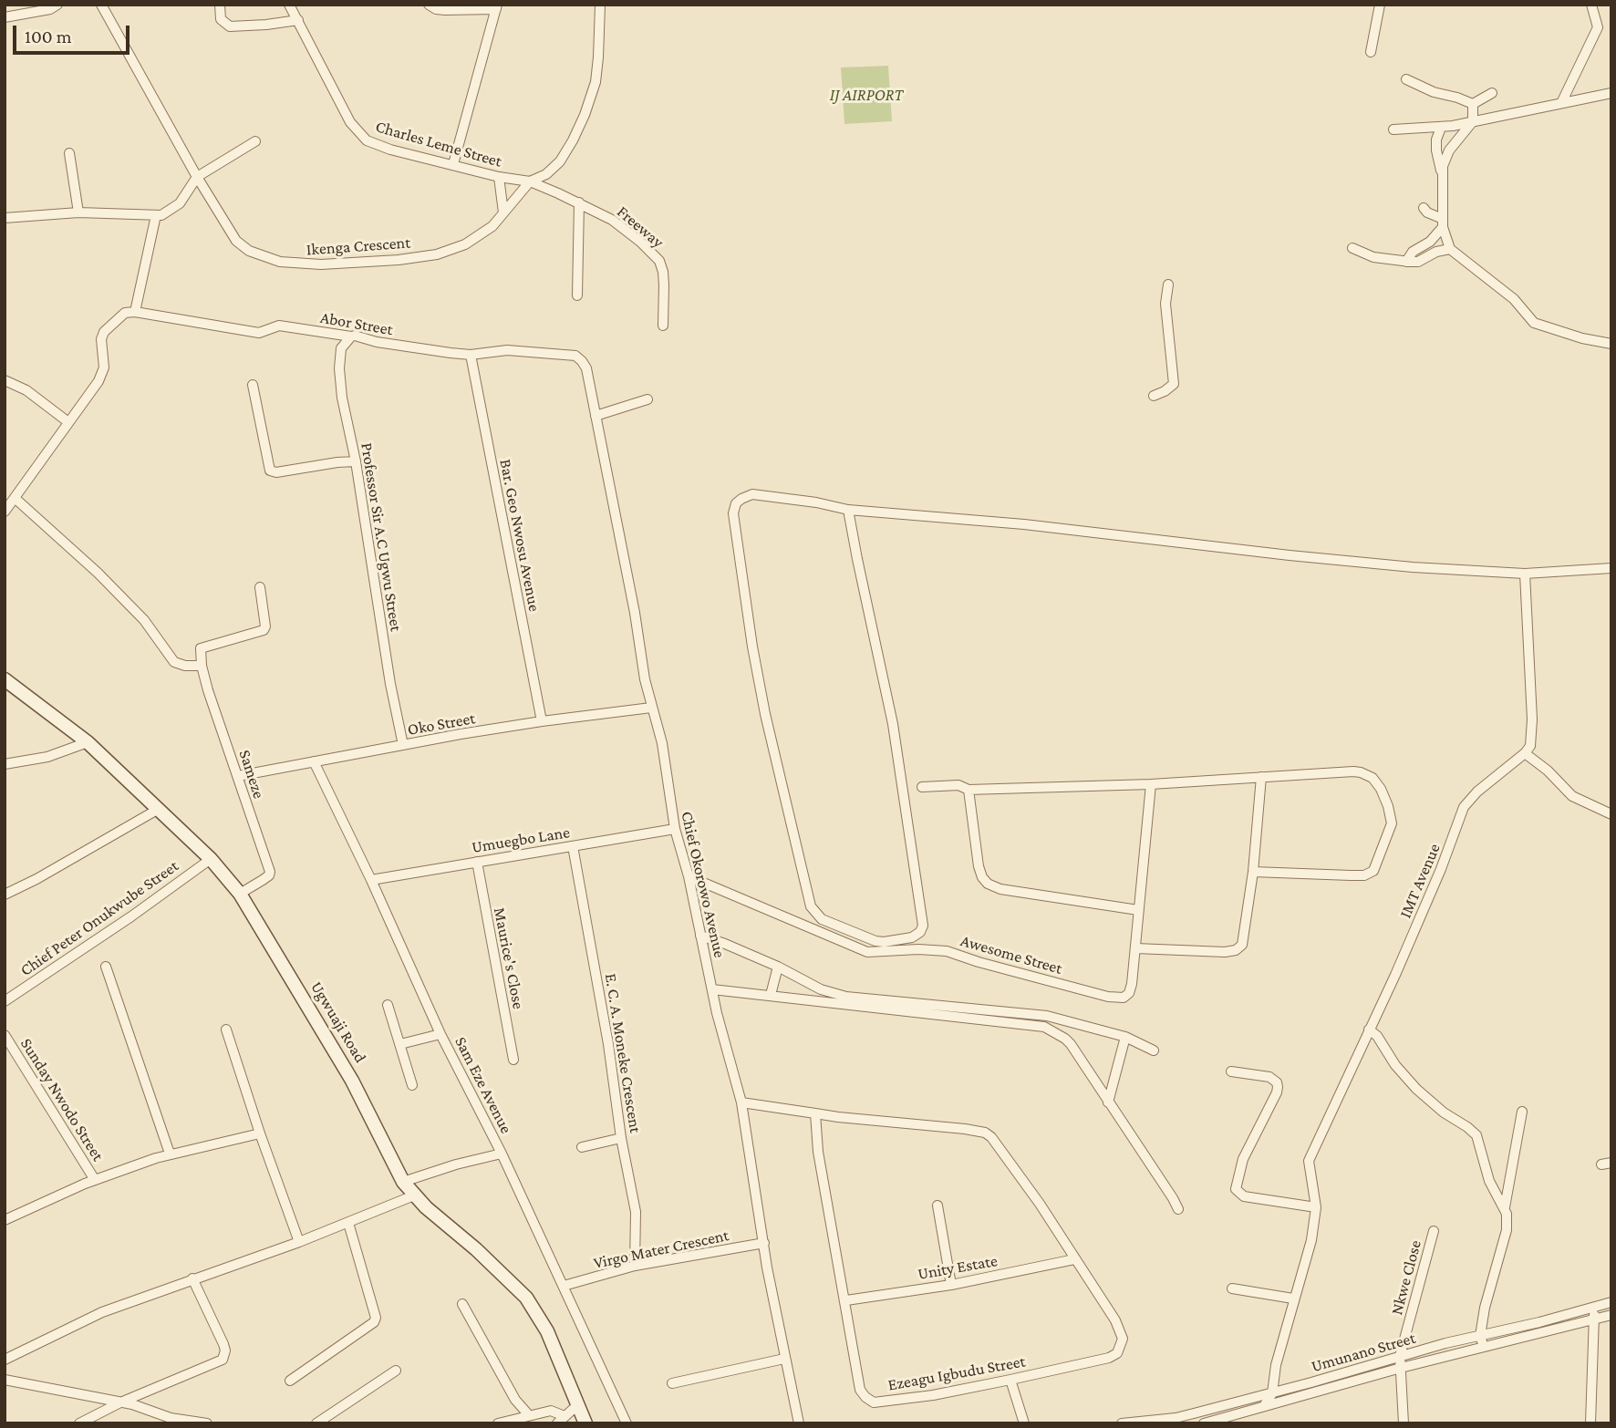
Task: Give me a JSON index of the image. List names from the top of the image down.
{
  "streets": {
    "main road": ["Ugwuaji Road"],
    "street": [
      "Charles Leme Street",
      "Freeway",
      "Ikenga Crescent",
      "Abor Street",
      "Bar. Geo Nwosu Avenue",
      "Professor Sir A.C Ugwu Street",
      "Oko Street",
      "Sameze",
      "Umuegbo Lane",
      "IMT Avenue",
      "Chief Okorowo Avenue",
      "Chief Peter Onukwube Street",
      "Awesome Street",
      "Maurice's Close",
      "E. C. A. Moneke Crescent",
      "Sam Eze Avenue",
      "Sunday Nwodo Street",
      "Virgo Mater Crescent",
      "Unity Estate",
      "Nkwe Close",
      "Umunano Street",
      "Ezeagu Igbudu Street"
    ]
  },
  "crossings": [
    ["Charles Leme Street", "Freeway"],
    ["Charles Leme Street", "Ikenga Crescent"],
    ["Abor Street", "Bar. Geo Nwosu Avenue"],
    ["Abor Street", "Professor Sir A.C Ugwu Street"],
    ["Abor Street", "Chief Okorowo Avenue"],
    ["Bar. Geo Nwosu Avenue", "Oko Street"],
    ["Professor Sir A.C Ugwu Street", "Oko Street"],
    ["Oko Street", "Sameze"],
    ["Oko Street", "Chief Okorowo Avenue"],
    ["Oko Street", "Sam Eze Avenue"],
    ["Sameze", "Ugwuaji Road"],
    ["Umuegbo Lane", "Chief Okorowo Avenue"],
    ["Umuegbo Lane", "Maurice's Close"],
    ["Umuegbo Lane", "E. C. A. Moneke Crescent"],
    ["Umuegbo Lane", "Sam Eze Avenue"],
    ["IMT Avenue", "Umunano Street"],
    ["Chief Okorowo Avenue", "Awesome Street"],
    ["Chief Okorowo Avenue", "Virgo Mater Crescent"],
    ["Chief Peter Onukwube Street", "Ugwuaji Road"],
    ["E. C. A. Moneke Crescent", "Virgo Mater Crescent"],
    ["Sam Eze Avenue", "Virgo Mater Crescent"],
    ["Unity Estate", "Ezeagu Igbudu Street"],
    ["Nkwe Close", "Umunano Street"]
  ],
  "parks": ["IJ AIRPORT"],
  "scale_bar": "100 m"
}
